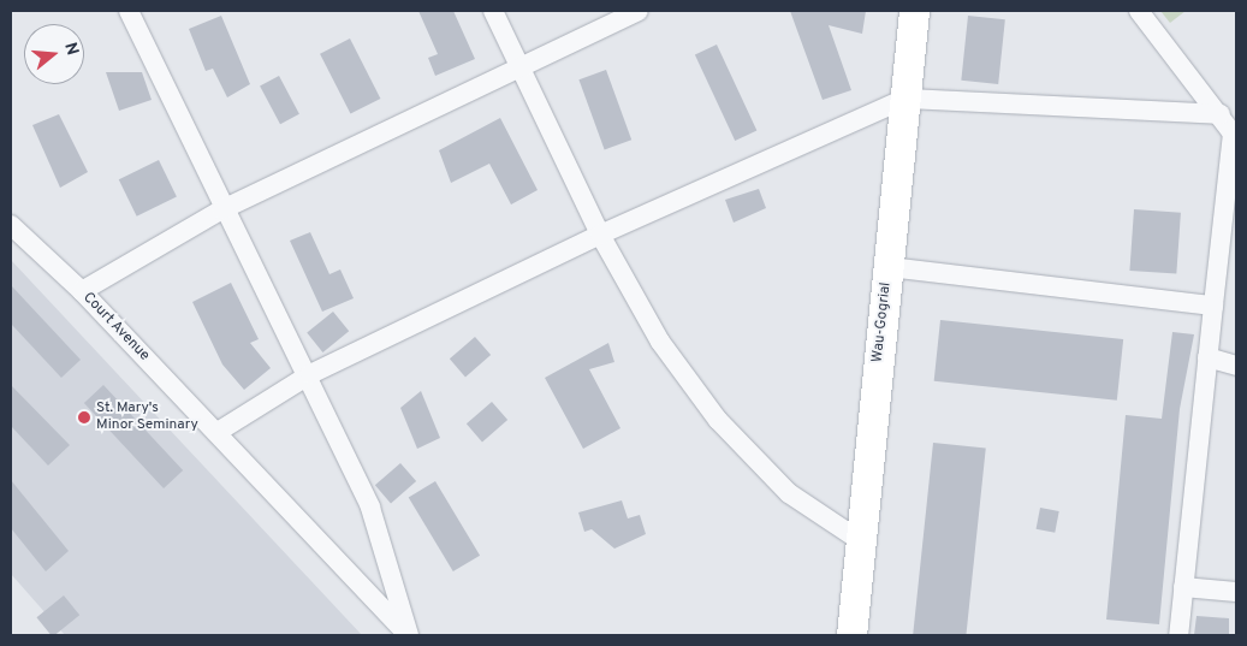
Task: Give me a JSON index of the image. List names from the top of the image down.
{
  "streets": {
    "main road": ["Wau-Gogrial"],
    "street": ["Court Avenue"]
  },
  "places": ["St. Mary's Minor Seminary"],
  "north": "right"
}
